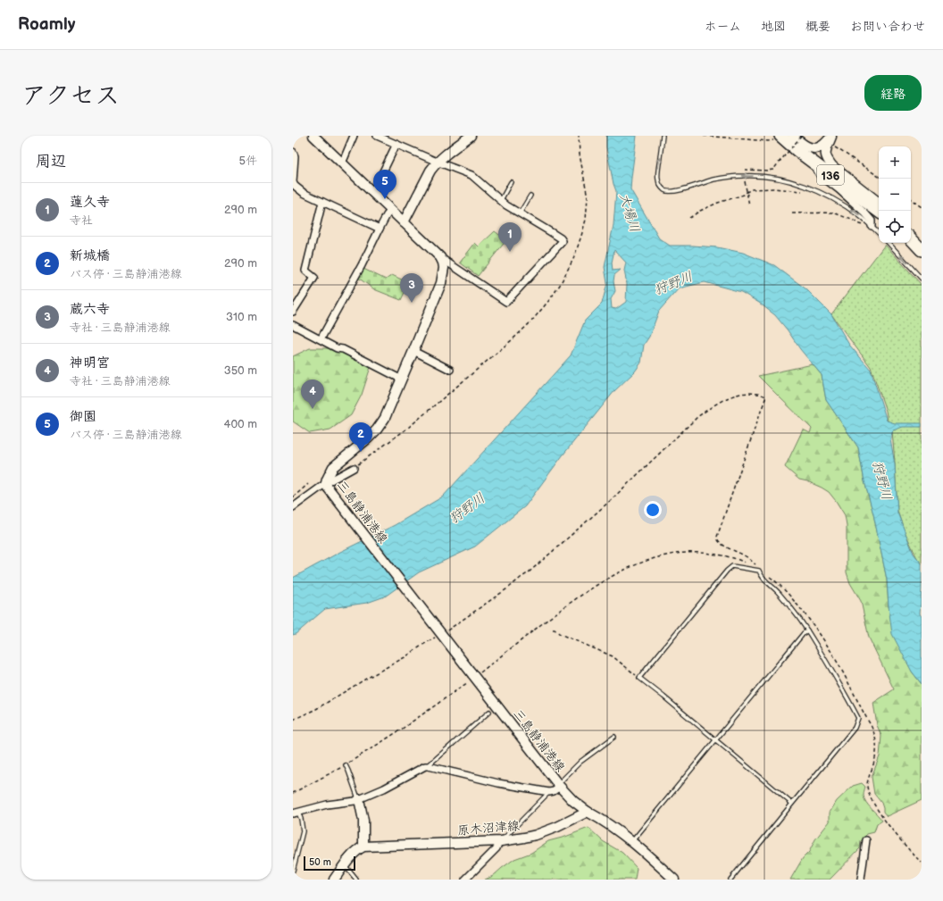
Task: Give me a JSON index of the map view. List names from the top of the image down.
{
  "streets": {
    "highway": ["136"],
    "main road": ["三島静浦港線", "原木沼津線"]
  },
  "crossings": [
    ["三島静浦港線", "原木沼津線"]
  ],
  "water": ["大場川", "狩野川"],
  "scale_bar": "50 m",
  "page": {
    "header": "Roamly",
    "nav": [
      "ホーム",
      "地図",
      "概要",
      "お問い合わせ"
    ],
    "title": "アクセス",
    "buttons": "経路",
    "heading": ["周辺", "5件"],
    "map_buttons": ["+", "−"],
    "pins": [
      "5",
      "1",
      "3",
      "4",
      "2"
    ],
    "list": [
      {
        "mark": "1",
        "name": "蓮久寺",
        "note": "寺社",
        "value": "290 m"
      },
      {
        "mark": "2",
        "name": "新城橋",
        "note": "バス停 · 三島静浦港線",
        "value": "290 m"
      },
      {
        "mark": "3",
        "name": "蔵六寺",
        "note": "寺社 · 三島静浦港線",
        "value": "310 m"
      },
      {
        "mark": "4",
        "name": "神明宮",
        "note": "寺社 · 三島静浦港線",
        "value": "350 m"
      },
      {
        "mark": "5",
        "name": "御園",
        "note": "バス停 · 三島静浦港線",
        "value": "400 m"
      }
    ],
    "scale": "50 m"
  }
}
